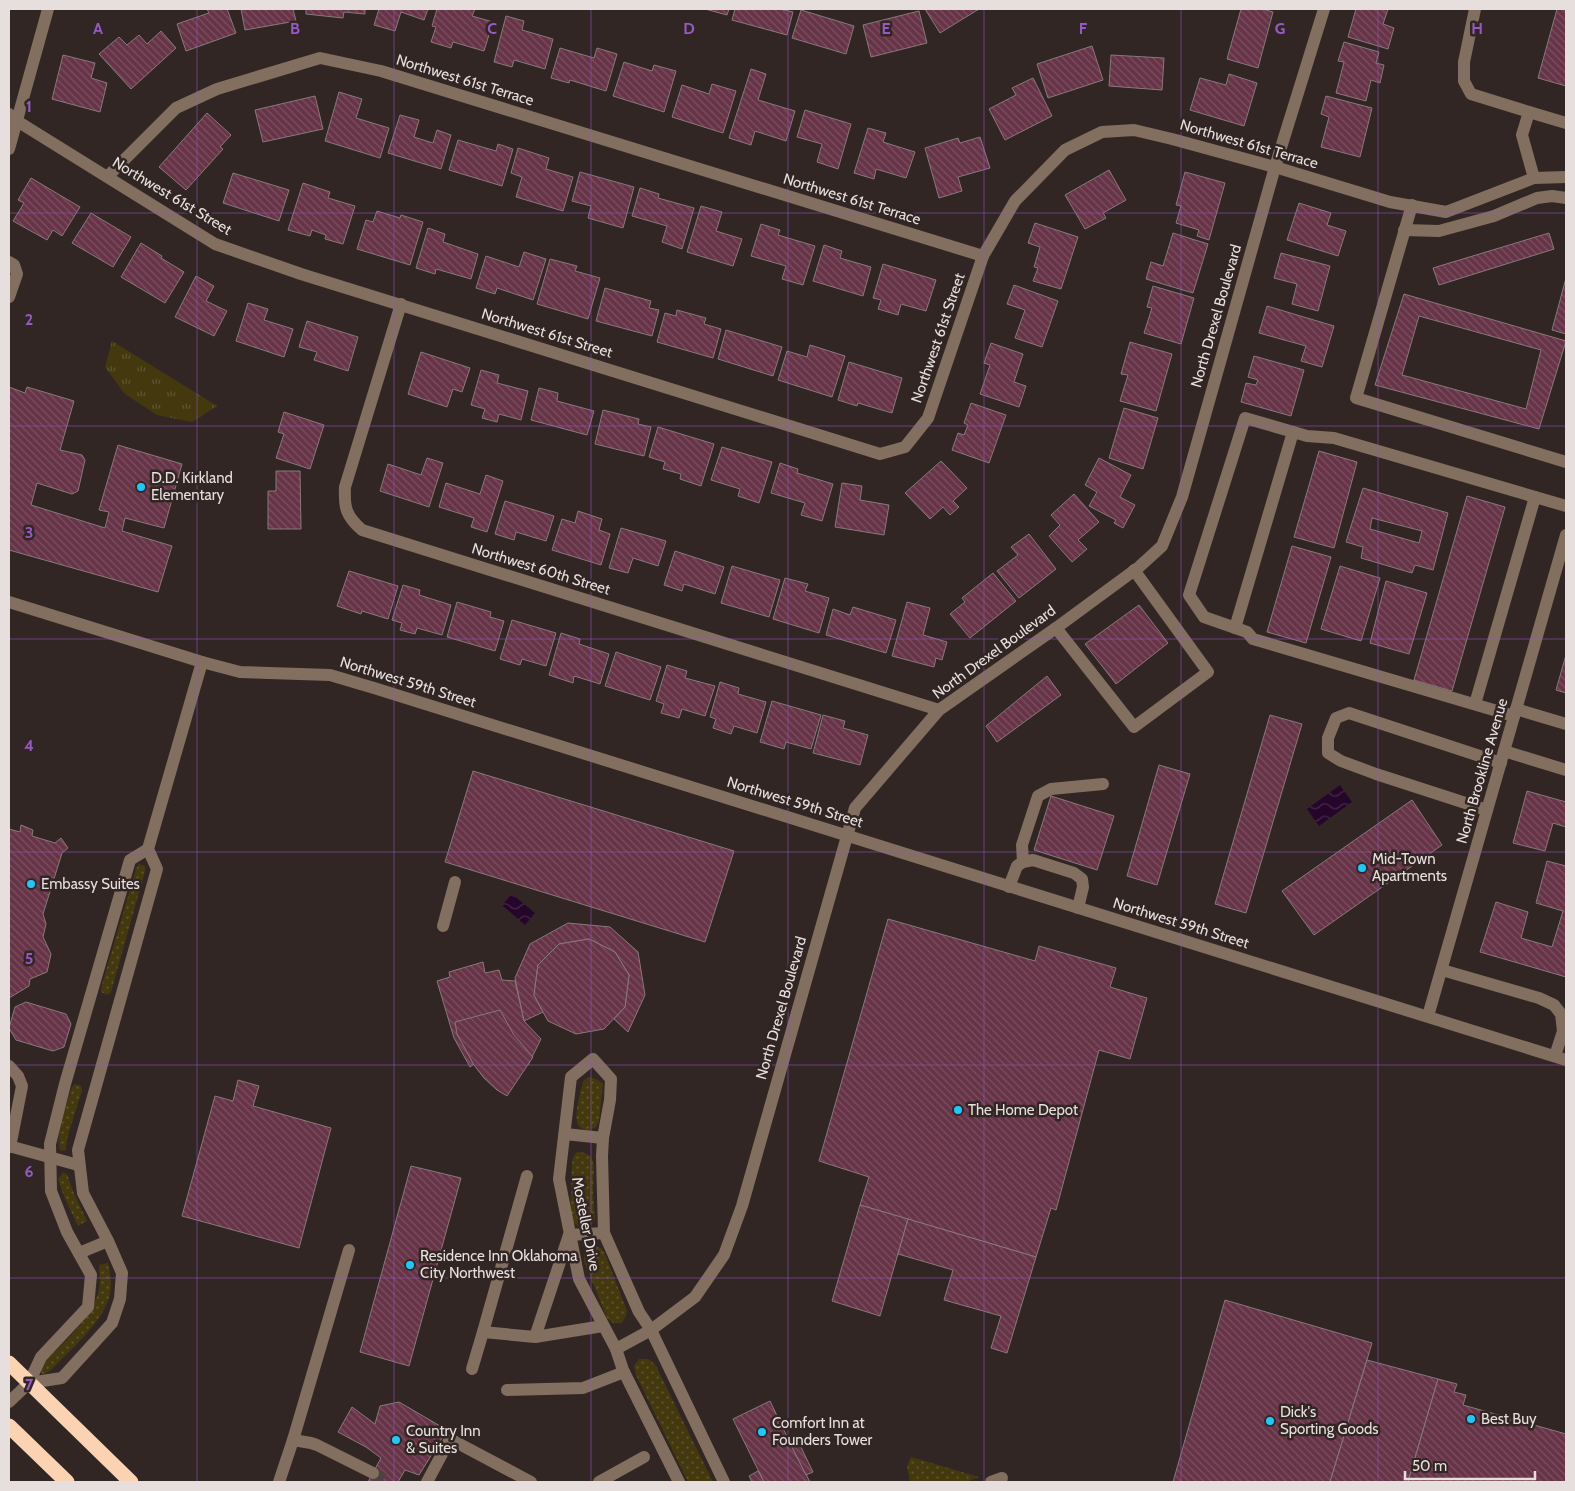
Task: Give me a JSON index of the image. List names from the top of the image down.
{
  "streets": {
    "street": [
      "Northwest 61st Terrace",
      "Northwest 61st Street",
      "North Drexel Boulevard",
      "Northwest 60th Street",
      "Northwest 59th Street",
      "North Brookline Avenue",
      "Mosteller Drive"
    ]
  },
  "crossings": [
    ["Northwest 61st Terrace", "Northwest 61st Street"],
    ["Northwest 61st Terrace", "North Drexel Boulevard"],
    ["Northwest 61st Street", "Northwest 60th Street"],
    ["North Drexel Boulevard", "Northwest 60th Street"],
    ["North Drexel Boulevard", "Northwest 59th Street"],
    ["North Drexel Boulevard", "Mosteller Drive"],
    ["Northwest 59th Street", "North Brookline Avenue"]
  ],
  "places": [
    "D.D. Kirkland Elementary",
    "Mid-Town Apartments",
    "Embassy Suites",
    "The Home Depot",
    "Residence Inn Oklahoma City Northwest",
    "Best Buy",
    "Dick's Sporting Goods",
    "Comfort Inn at Founders Tower",
    "Country Inn & Suites"
  ],
  "scale_bar": "50 m",
  "grid": {
    "columns": [
      "A",
      "B",
      "C",
      "D",
      "E",
      "F",
      "G",
      "H"
    ],
    "rows": [
      "1",
      "2",
      "3",
      "4",
      "5",
      "6",
      "7"
    ]
  }
}
